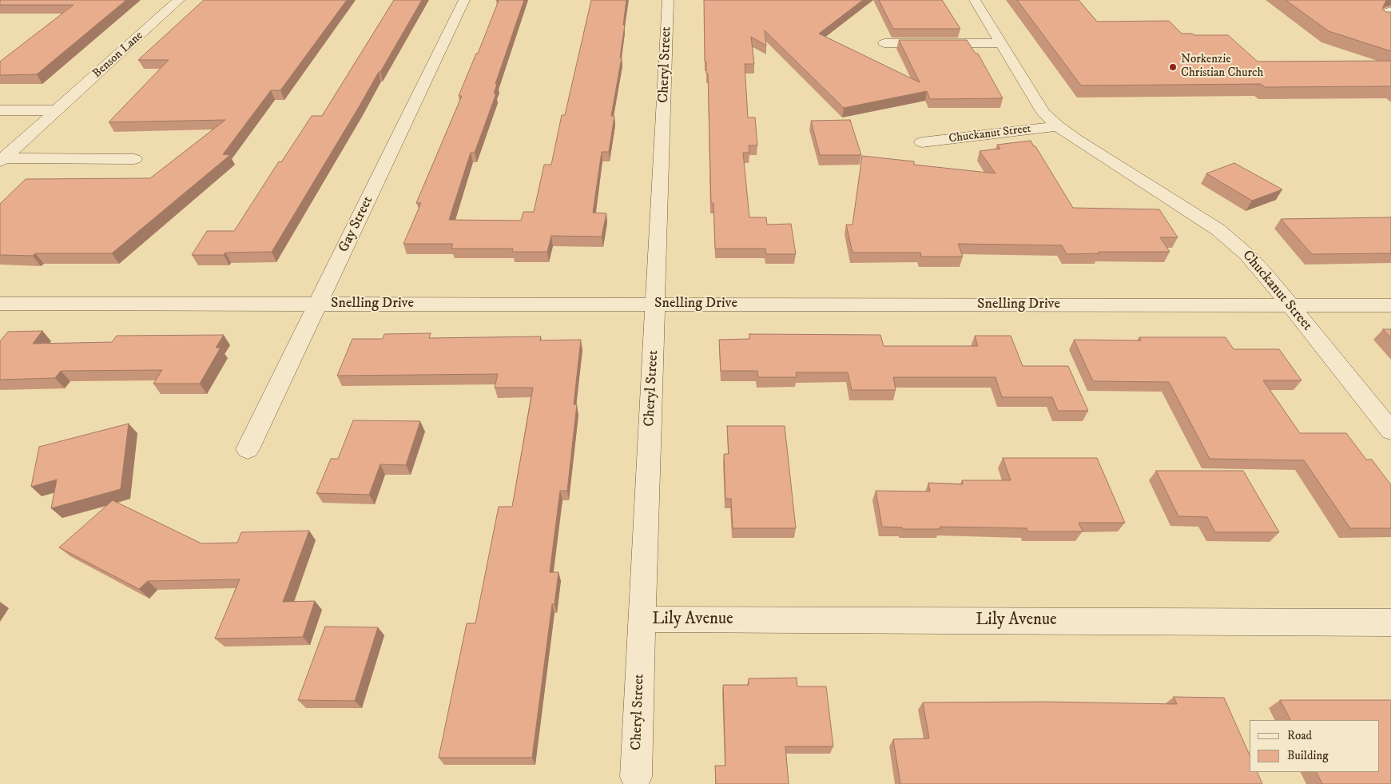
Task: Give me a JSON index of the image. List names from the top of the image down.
{
  "streets": {
    "street": [
      "Benson Lane",
      "Cheryl Street",
      "Chuckanut Street",
      "Gay Street",
      "Snelling Drive",
      "Lily Avenue"
    ]
  },
  "crossings": [
    ["Cheryl Street", "Snelling Drive"],
    ["Cheryl Street", "Lily Avenue"],
    ["Chuckanut Street", "Snelling Drive"],
    ["Gay Street", "Snelling Drive"]
  ],
  "places": ["Norkenzie Christian Church"],
  "legend": ["Road", "Building"]
}
